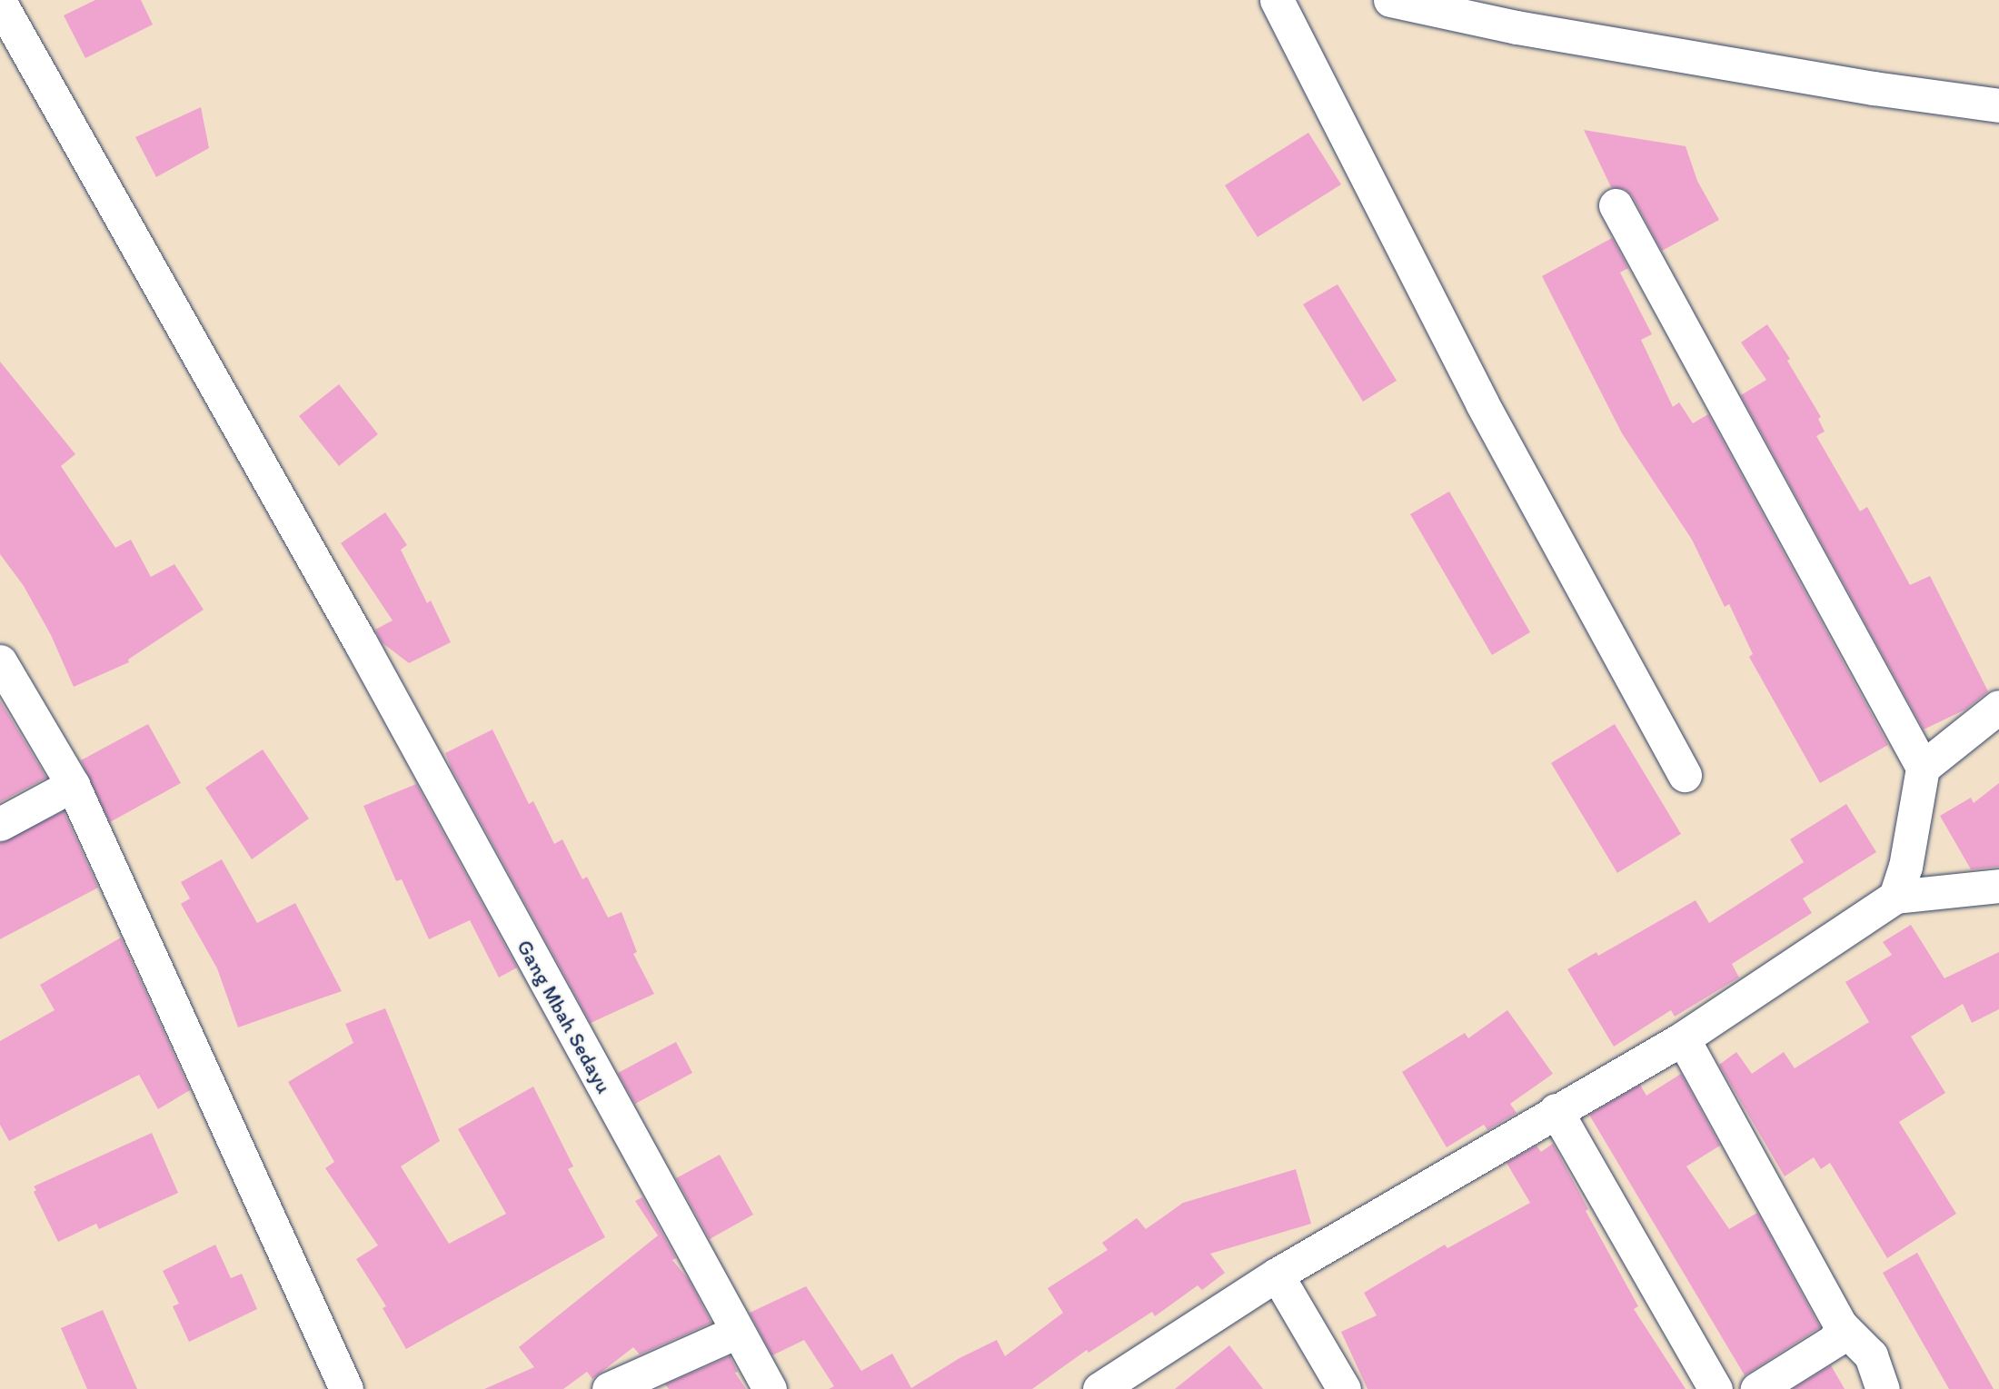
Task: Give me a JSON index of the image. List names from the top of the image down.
{
  "streets": {
    "street": ["Gang Mbah Sedayu"]
  }
}
